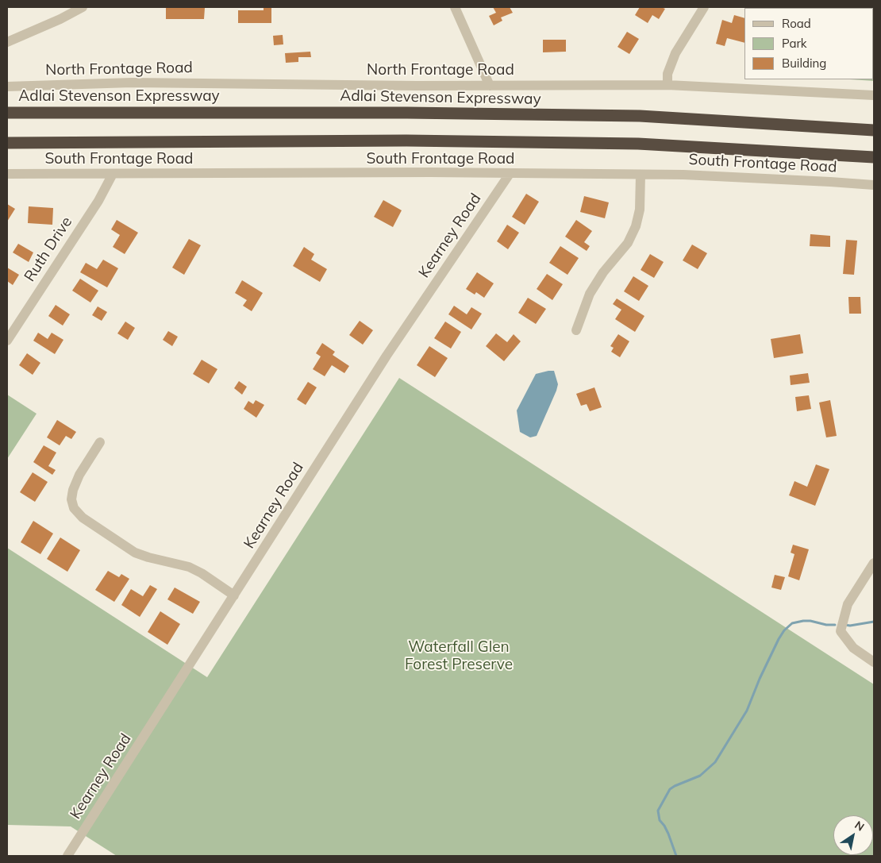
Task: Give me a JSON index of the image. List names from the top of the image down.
{
  "streets": {
    "highway": ["Adlai Stevenson Expressway"],
    "street": [
      "North Frontage Road",
      "South Frontage Road",
      "Kearney Road",
      "Ruth Drive"
    ]
  },
  "crossings": [
    ["South Frontage Road", "Kearney Road"],
    ["South Frontage Road", "Ruth Drive"]
  ],
  "parks": ["Waterfall Glen Forest Preserve"],
  "legend": ["Road", "Park", "Building"],
  "north": "top right"
}
